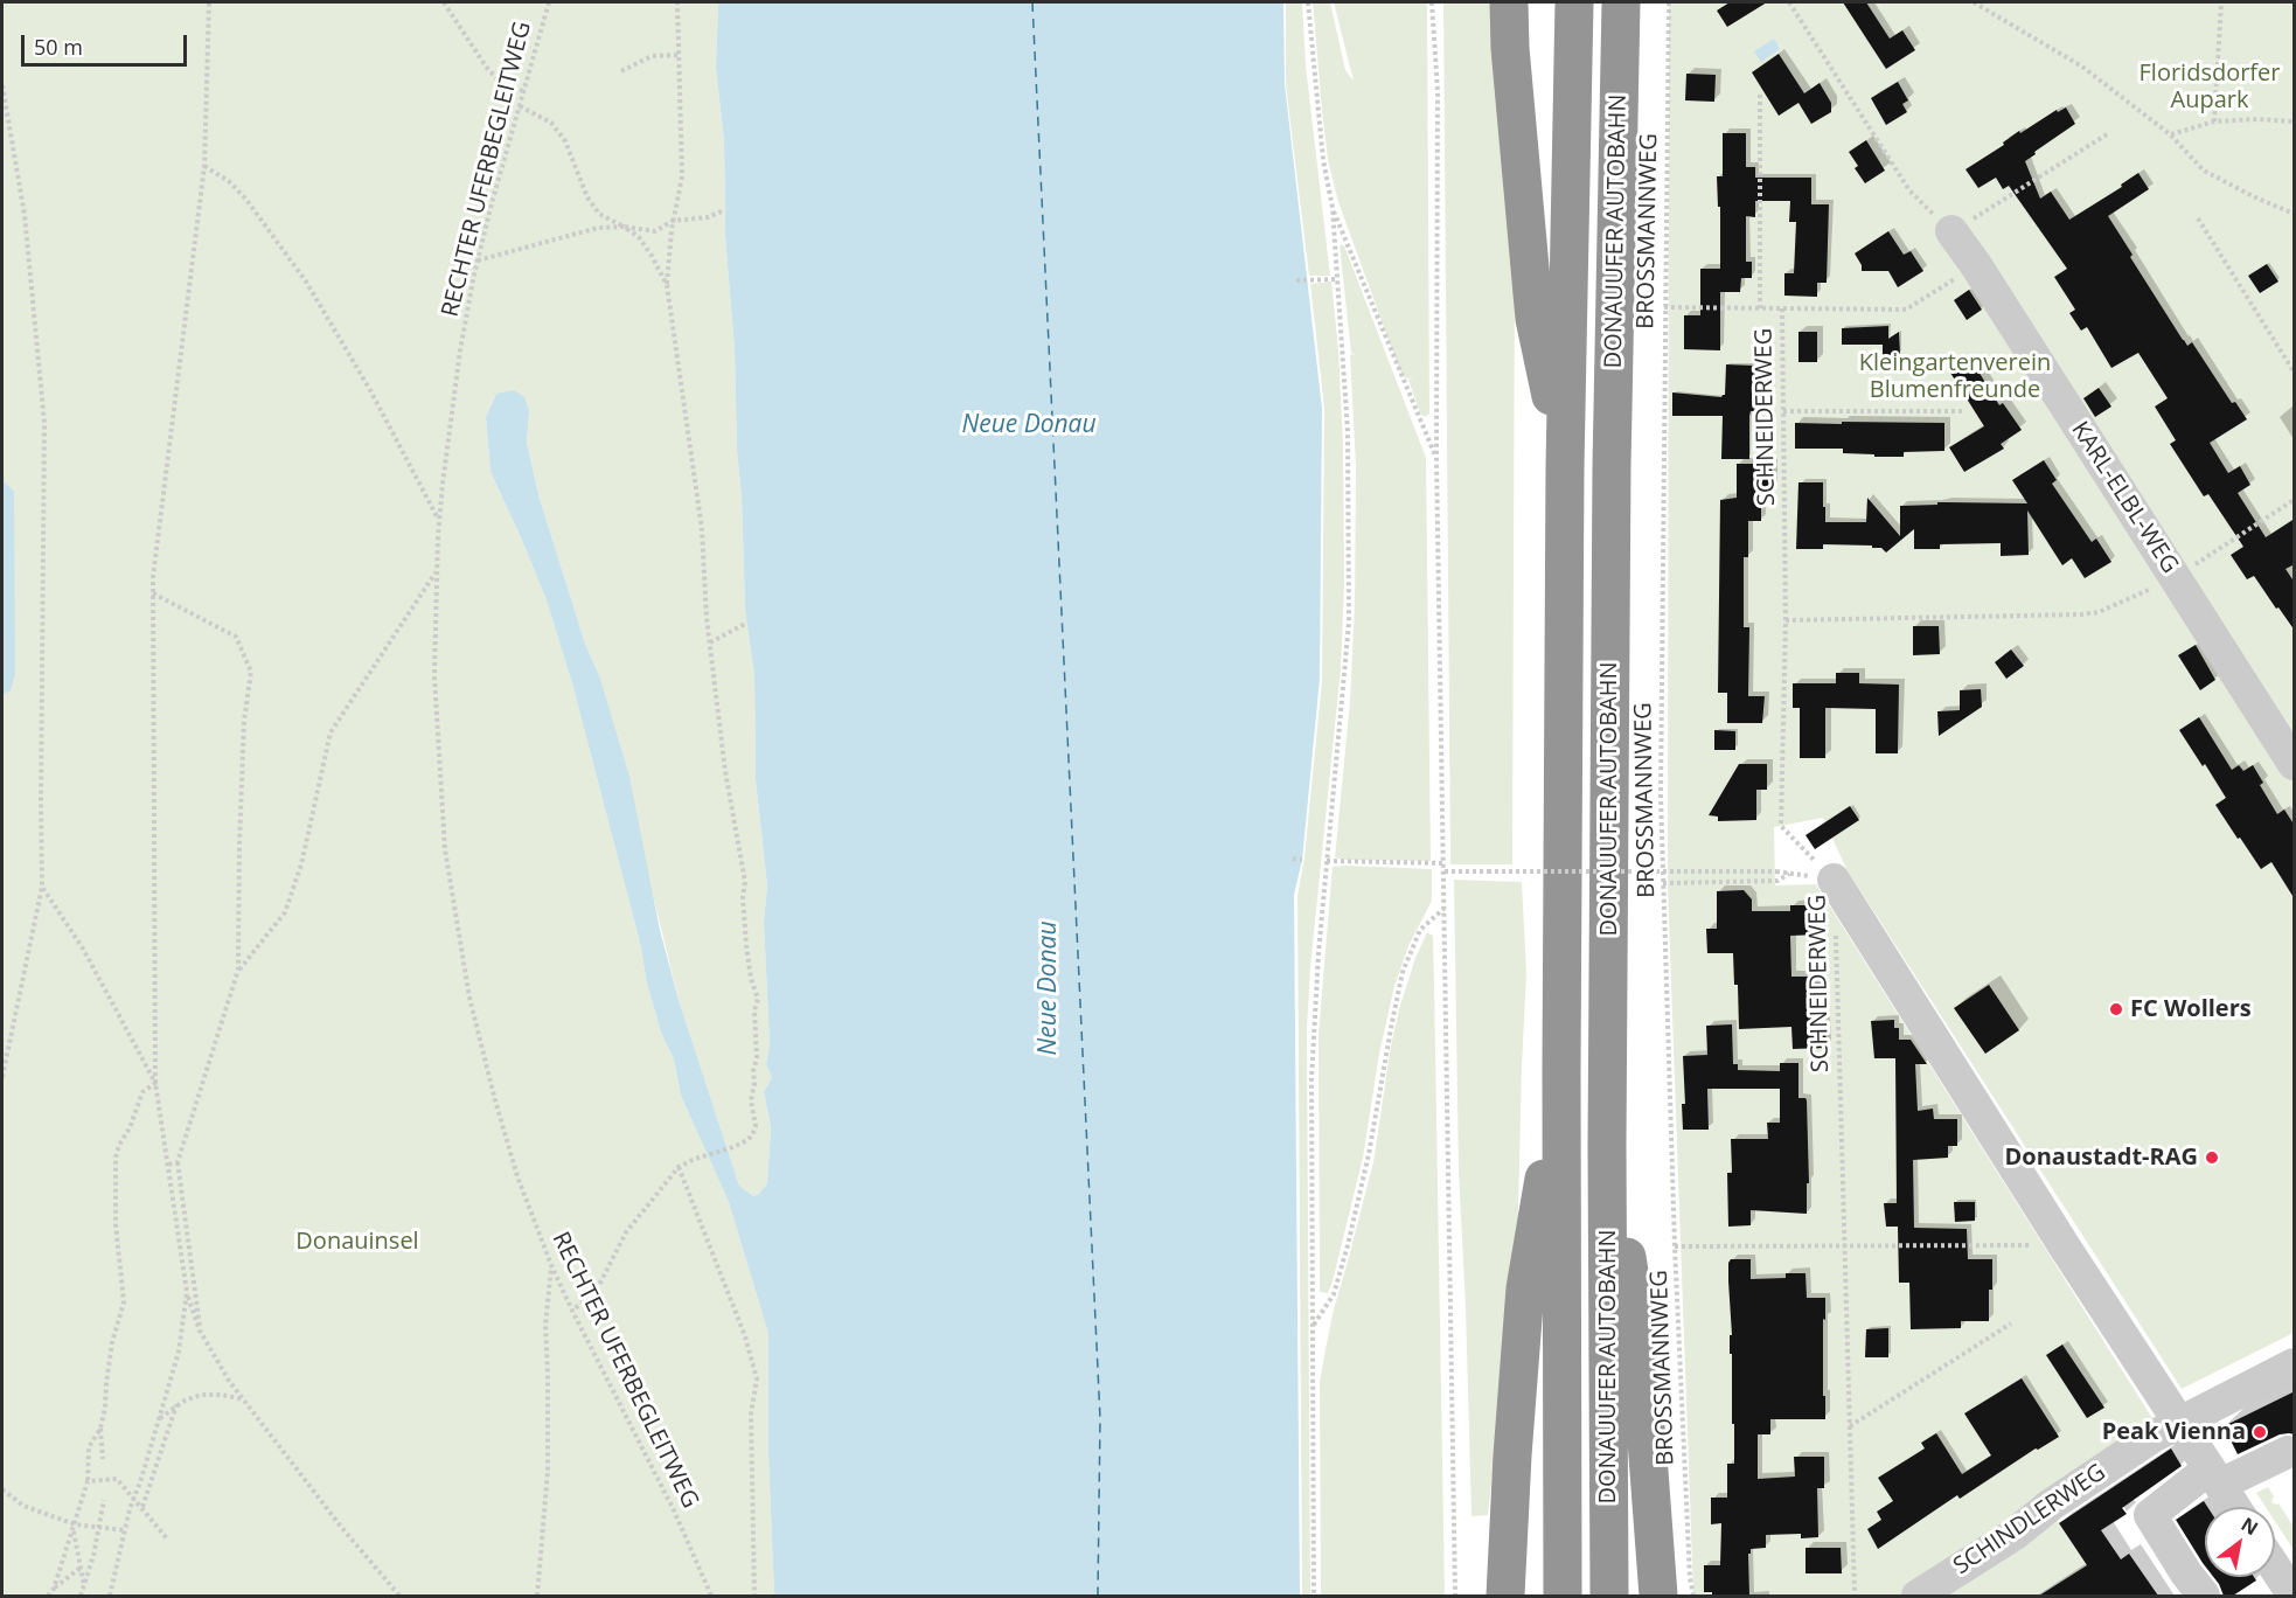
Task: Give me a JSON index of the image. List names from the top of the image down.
{
  "streets": {
    "highway": ["DONAUUFER AUTOBAHN"],
    "street": ["KARL-ELBL-WEG", "SCHINDLERWEG"],
    "path": ["RECHTER UFERBEGLEITWEG", "BROSSMANNWEG", "SCHNEIDERWEG"]
  },
  "water": ["Neue Donau"],
  "parks": ["Floridsdorfer Aupark", "Kleingartenverein Blumenfreunde", "Donauinsel"],
  "places": ["FC Wollers", "Donaustadt-RAG", "Peak Vienna"],
  "scale_bar": "50 m",
  "north": "top right"
}
